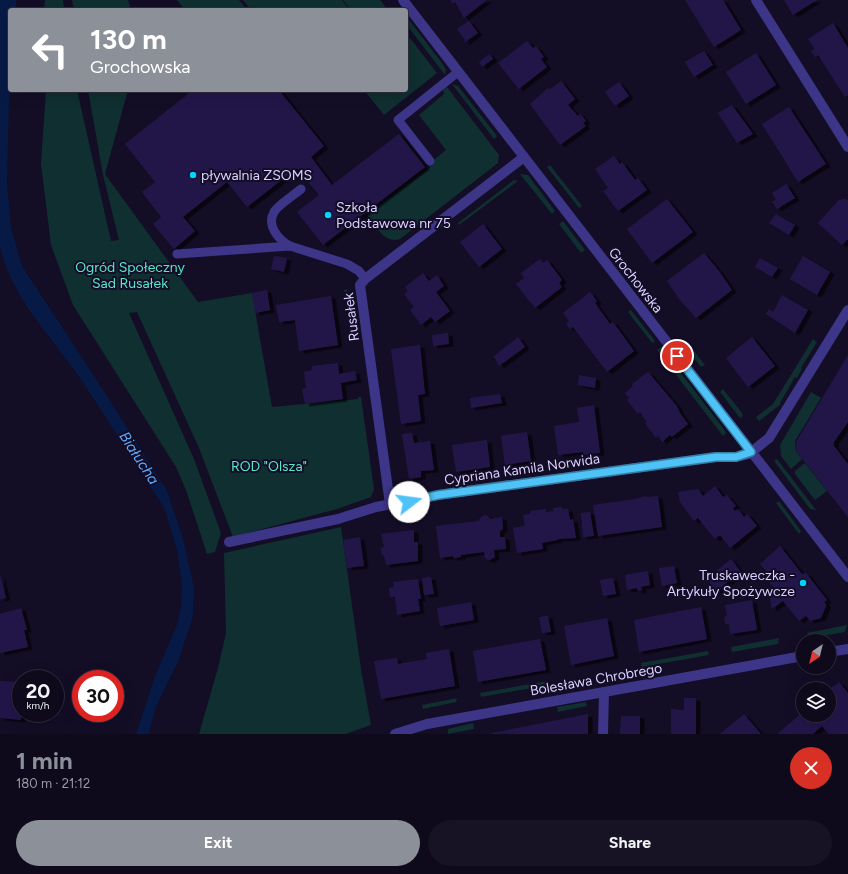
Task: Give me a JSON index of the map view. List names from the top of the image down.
{
  "streets": {
    "street": [
      "Grochowska",
      "Rusałek",
      "Cypriana Kamila Norwida",
      "Bolesława Chrobrego"
    ]
  },
  "crossings": [
    ["Grochowska", "Rusałek"],
    ["Grochowska", "Cypriana Kamila Norwida"],
    ["Rusałek", "Cypriana Kamila Norwida"]
  ],
  "water": ["Białucha"],
  "parks": ["Ogród Społeczny Sad Rusałek", "ROD \"Olsza\""],
  "places": ["pływalnia ZSOMS", "Szkoła Podstawowa nr 75", "Truskaweczka - Artykuły Spożywcze"],
  "north": "bottom left",
  "page": {
    "turn": ["130 m", "Grochowska"],
    "speed": "20 km/h",
    "limit": "30",
    "heading": ["1 min", "180 m · 21:12"],
    "buttons": ["Exit", "Share"]
  }
}
